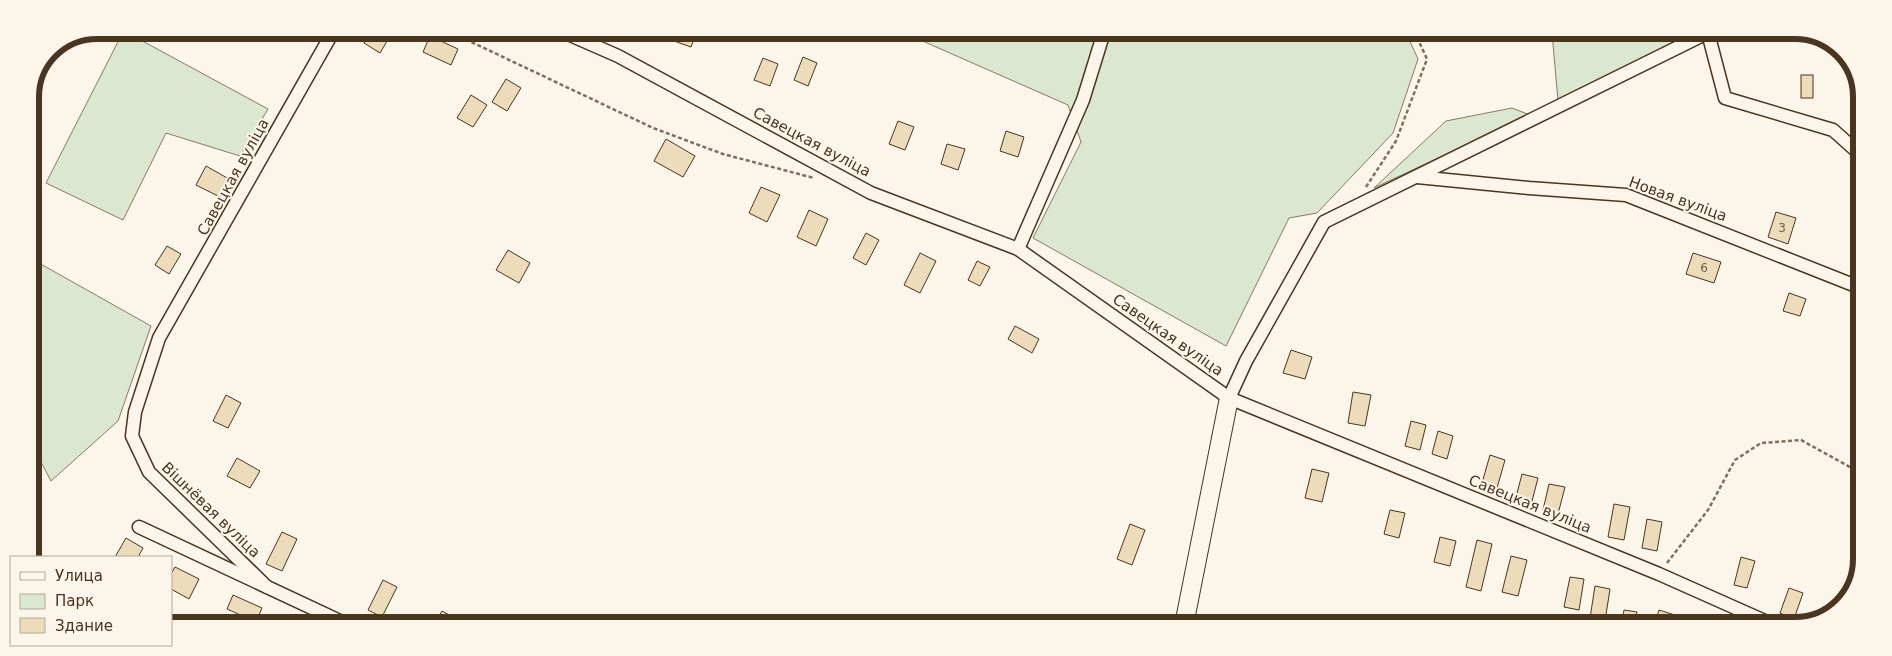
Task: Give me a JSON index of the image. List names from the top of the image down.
{
  "streets": {
    "street": ["Савецкая вуліца", "Новая вуліца", "Вішнёвая вуліца"]
  },
  "crossings": [
    ["Савецкая вуліца", "Вішнёвая вуліца"]
  ],
  "house_numbers": ["3", "6"],
  "legend": ["Улица", "Парк", "Здание"]
}
